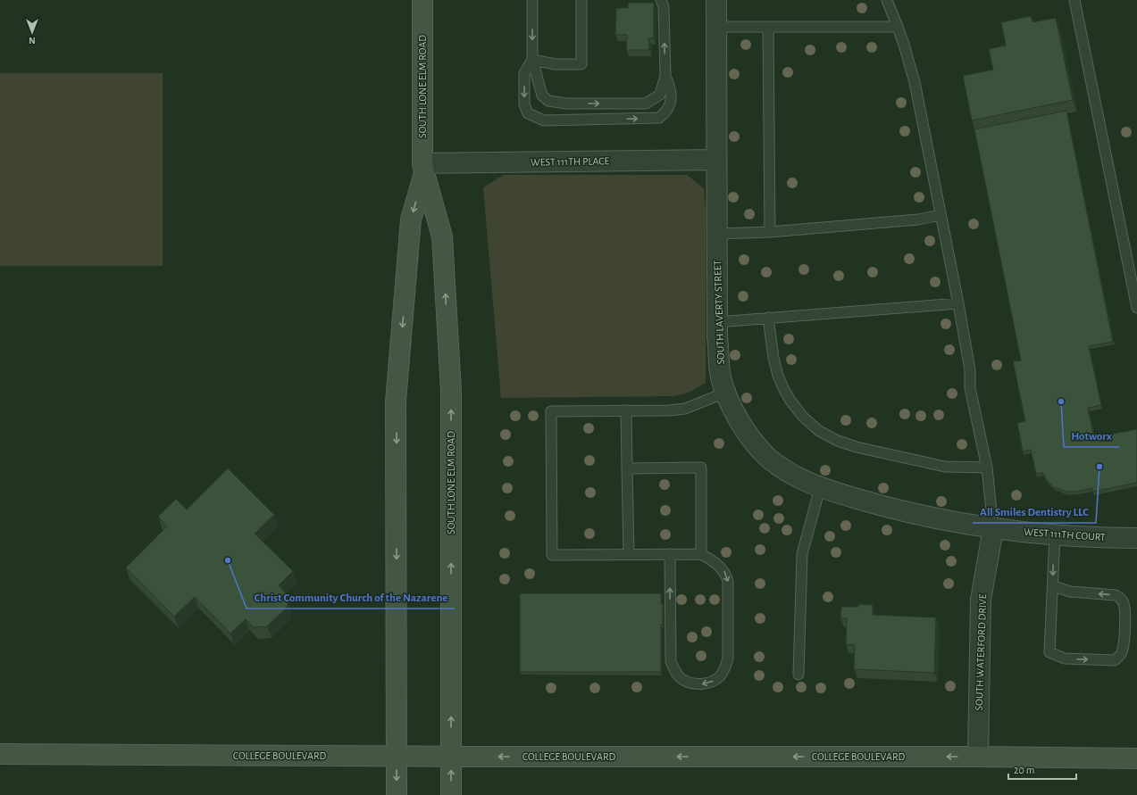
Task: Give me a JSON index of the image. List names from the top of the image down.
{
  "streets": {
    "street": [
      "SOUTH LONE ELM ROAD",
      "WEST 111TH PLACE",
      "SOUTH LAVERTY STREET",
      "WEST 111TH COURT",
      "SOUTH WATERFORD DRIVE",
      "COLLEGE BOULEVARD"
    ]
  },
  "crossings": [
    ["SOUTH LONE ELM ROAD", "WEST 111TH PLACE"],
    ["SOUTH LONE ELM ROAD", "COLLEGE BOULEVARD"],
    ["WEST 111TH PLACE", "SOUTH LAVERTY STREET"],
    ["SOUTH LAVERTY STREET", "WEST 111TH COURT"],
    ["SOUTH LAVERTY STREET", "SOUTH WATERFORD DRIVE"],
    ["WEST 111TH COURT", "SOUTH WATERFORD DRIVE"],
    ["SOUTH WATERFORD DRIVE", "COLLEGE BOULEVARD"]
  ],
  "one_way": ["COLLEGE BOULEVARD"],
  "places": ["Hotworx", "All Smiles Dentistry LLC", "Christ Community Church of the Nazarene"],
  "scale_bar": "20 m",
  "north": "bottom"
}
